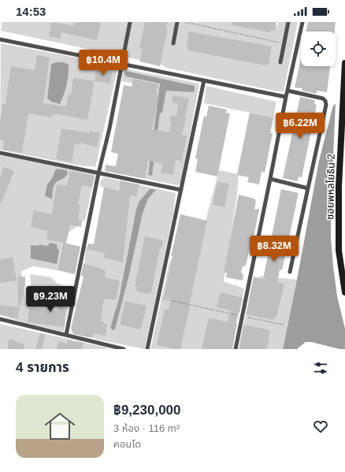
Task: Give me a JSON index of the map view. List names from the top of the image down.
{
  "streets": {
    "street": ["ซอยพหลโยธิน 2"]
  },
  "page": {
    "status": "14:53",
    "price": [
      "฿10.4M",
      "฿6.22M",
      "฿8.32M",
      "฿9.23M"
    ],
    "heading": "4 รายการ",
    "list": [
      {
        "name": "฿9,230,000",
        "note": "3 ห้อง · 116 m² · คอนโด"
      }
    ]
  }
}
